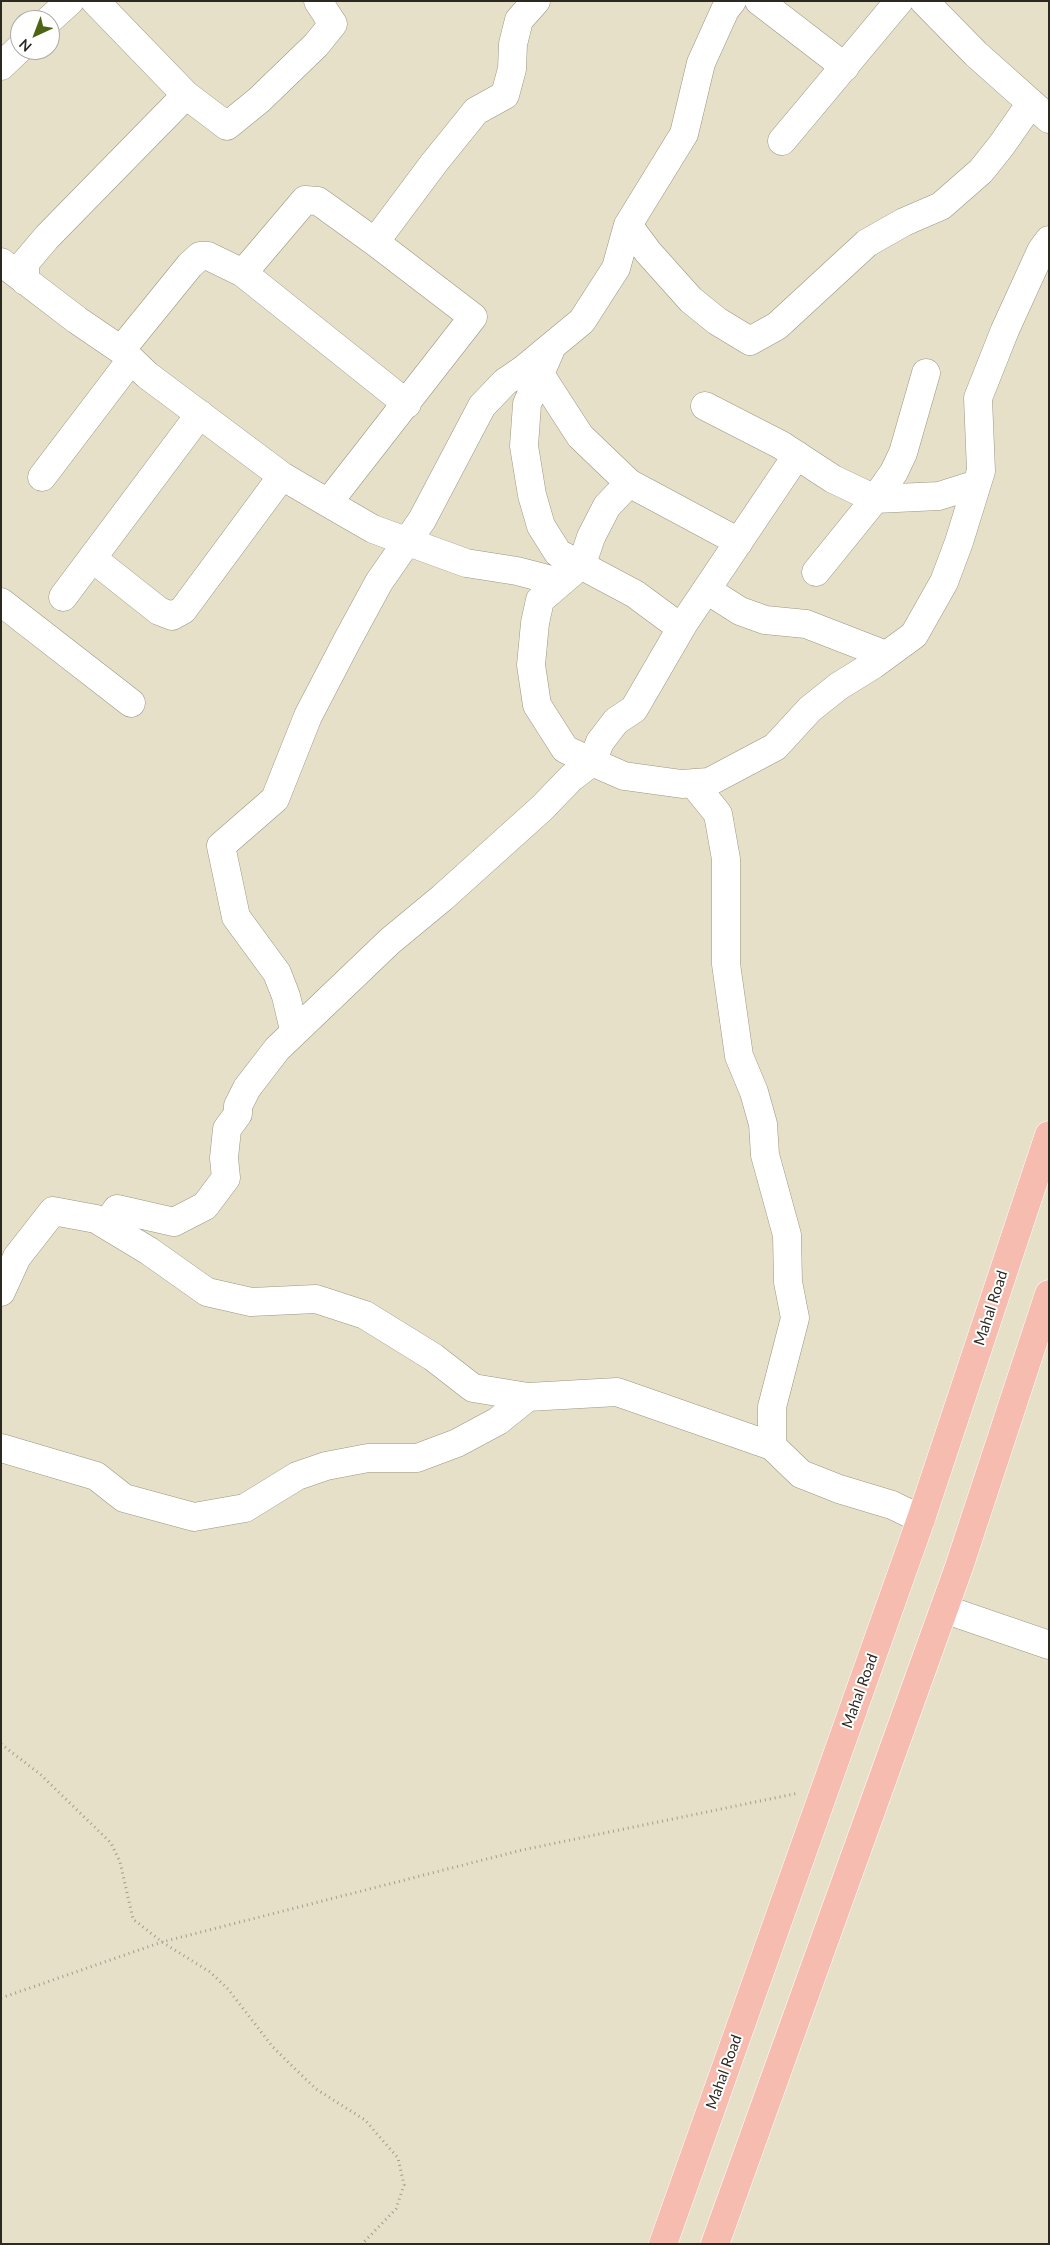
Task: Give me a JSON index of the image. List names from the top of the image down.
{
  "streets": {
    "main road": ["Mahal Road"]
  },
  "north": "bottom left"
}
